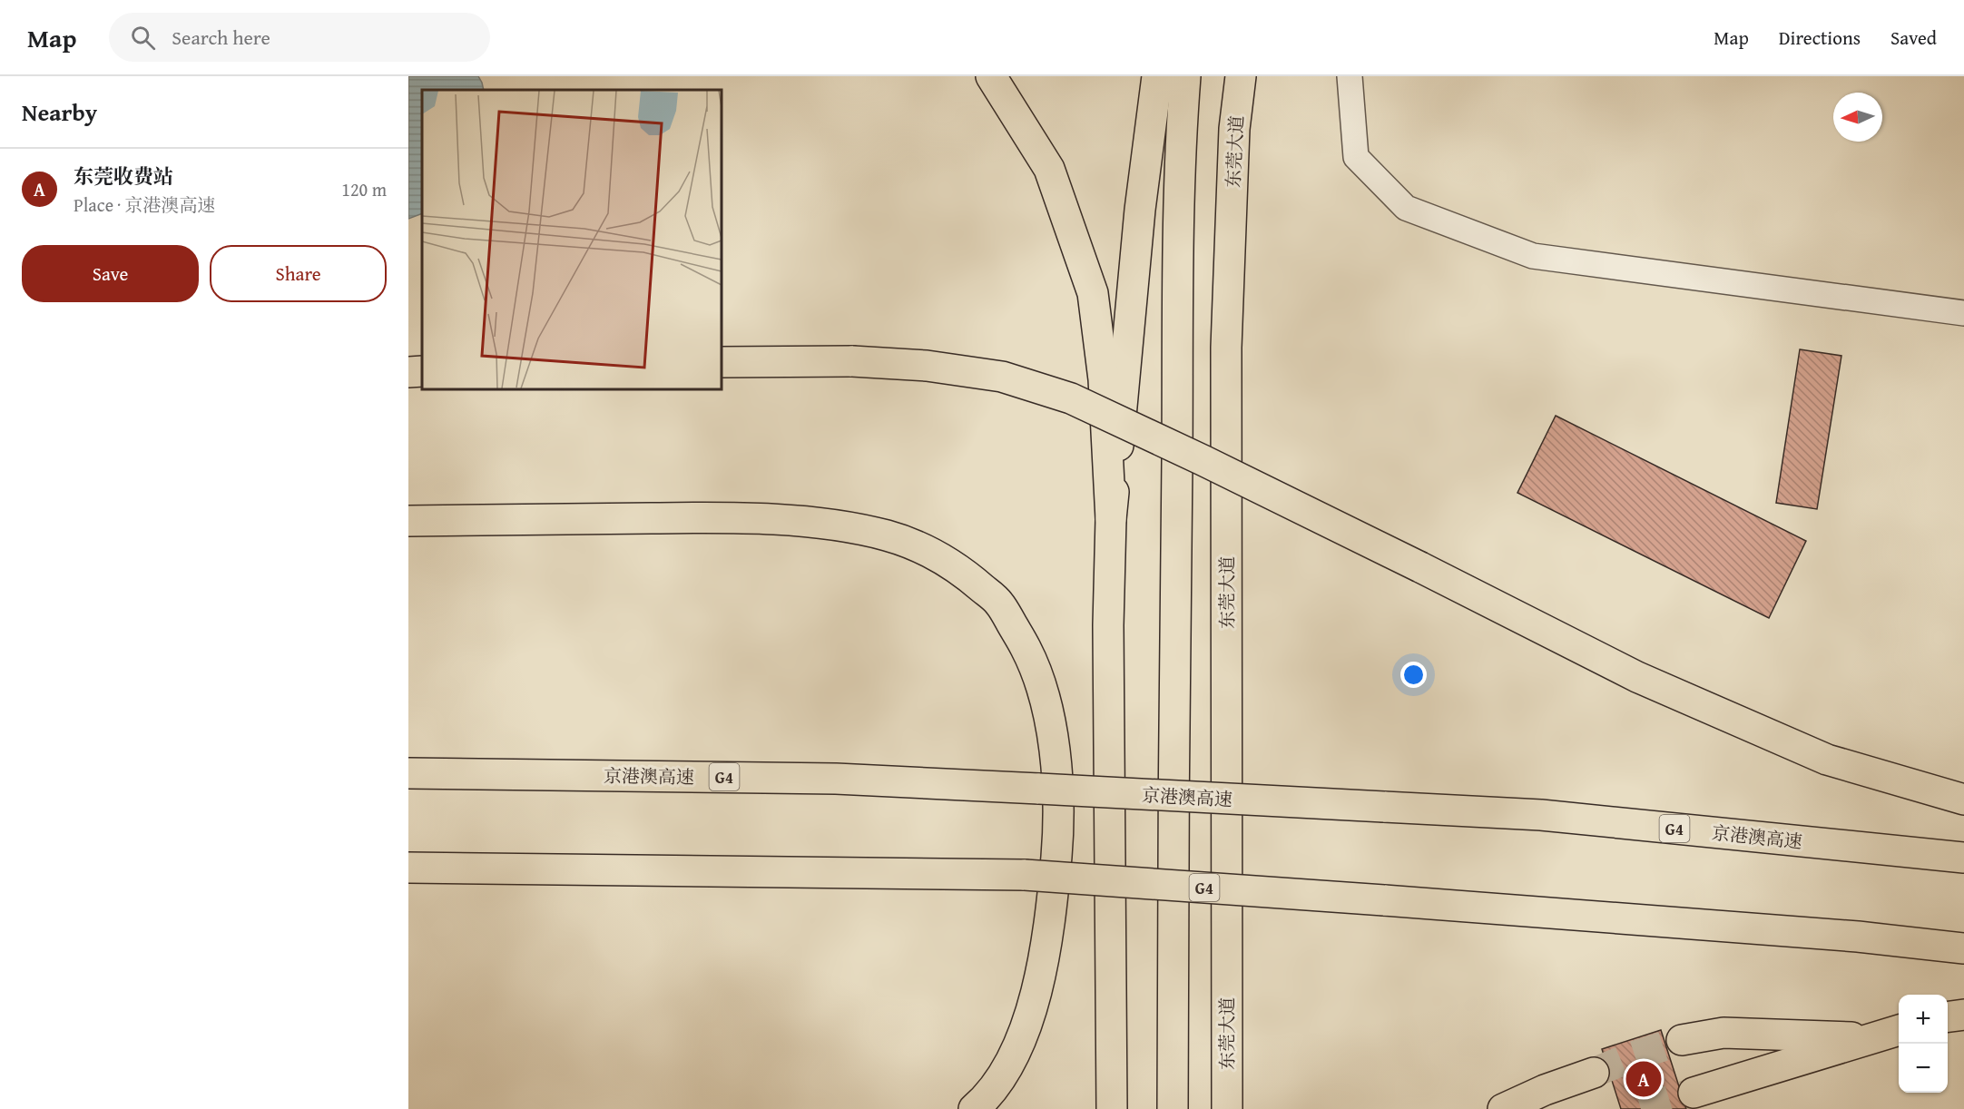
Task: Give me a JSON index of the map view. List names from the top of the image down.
{
  "streets": {
    "highway": ["东莞大道", "京港澳高速", "G4"]
  },
  "north": "left",
  "page": {
    "header": "Map",
    "search": "Search here",
    "nav": ["Map", "Directions", "Saved"],
    "heading": "Nearby",
    "list": [
      {
        "mark": "A",
        "name": "东莞收费站",
        "note": "Place · 京港澳高速",
        "value": "120 m"
      }
    ],
    "buttons": ["Save", "Share"],
    "map_buttons": ["+", "−"],
    "pins": "A"
  }
}
